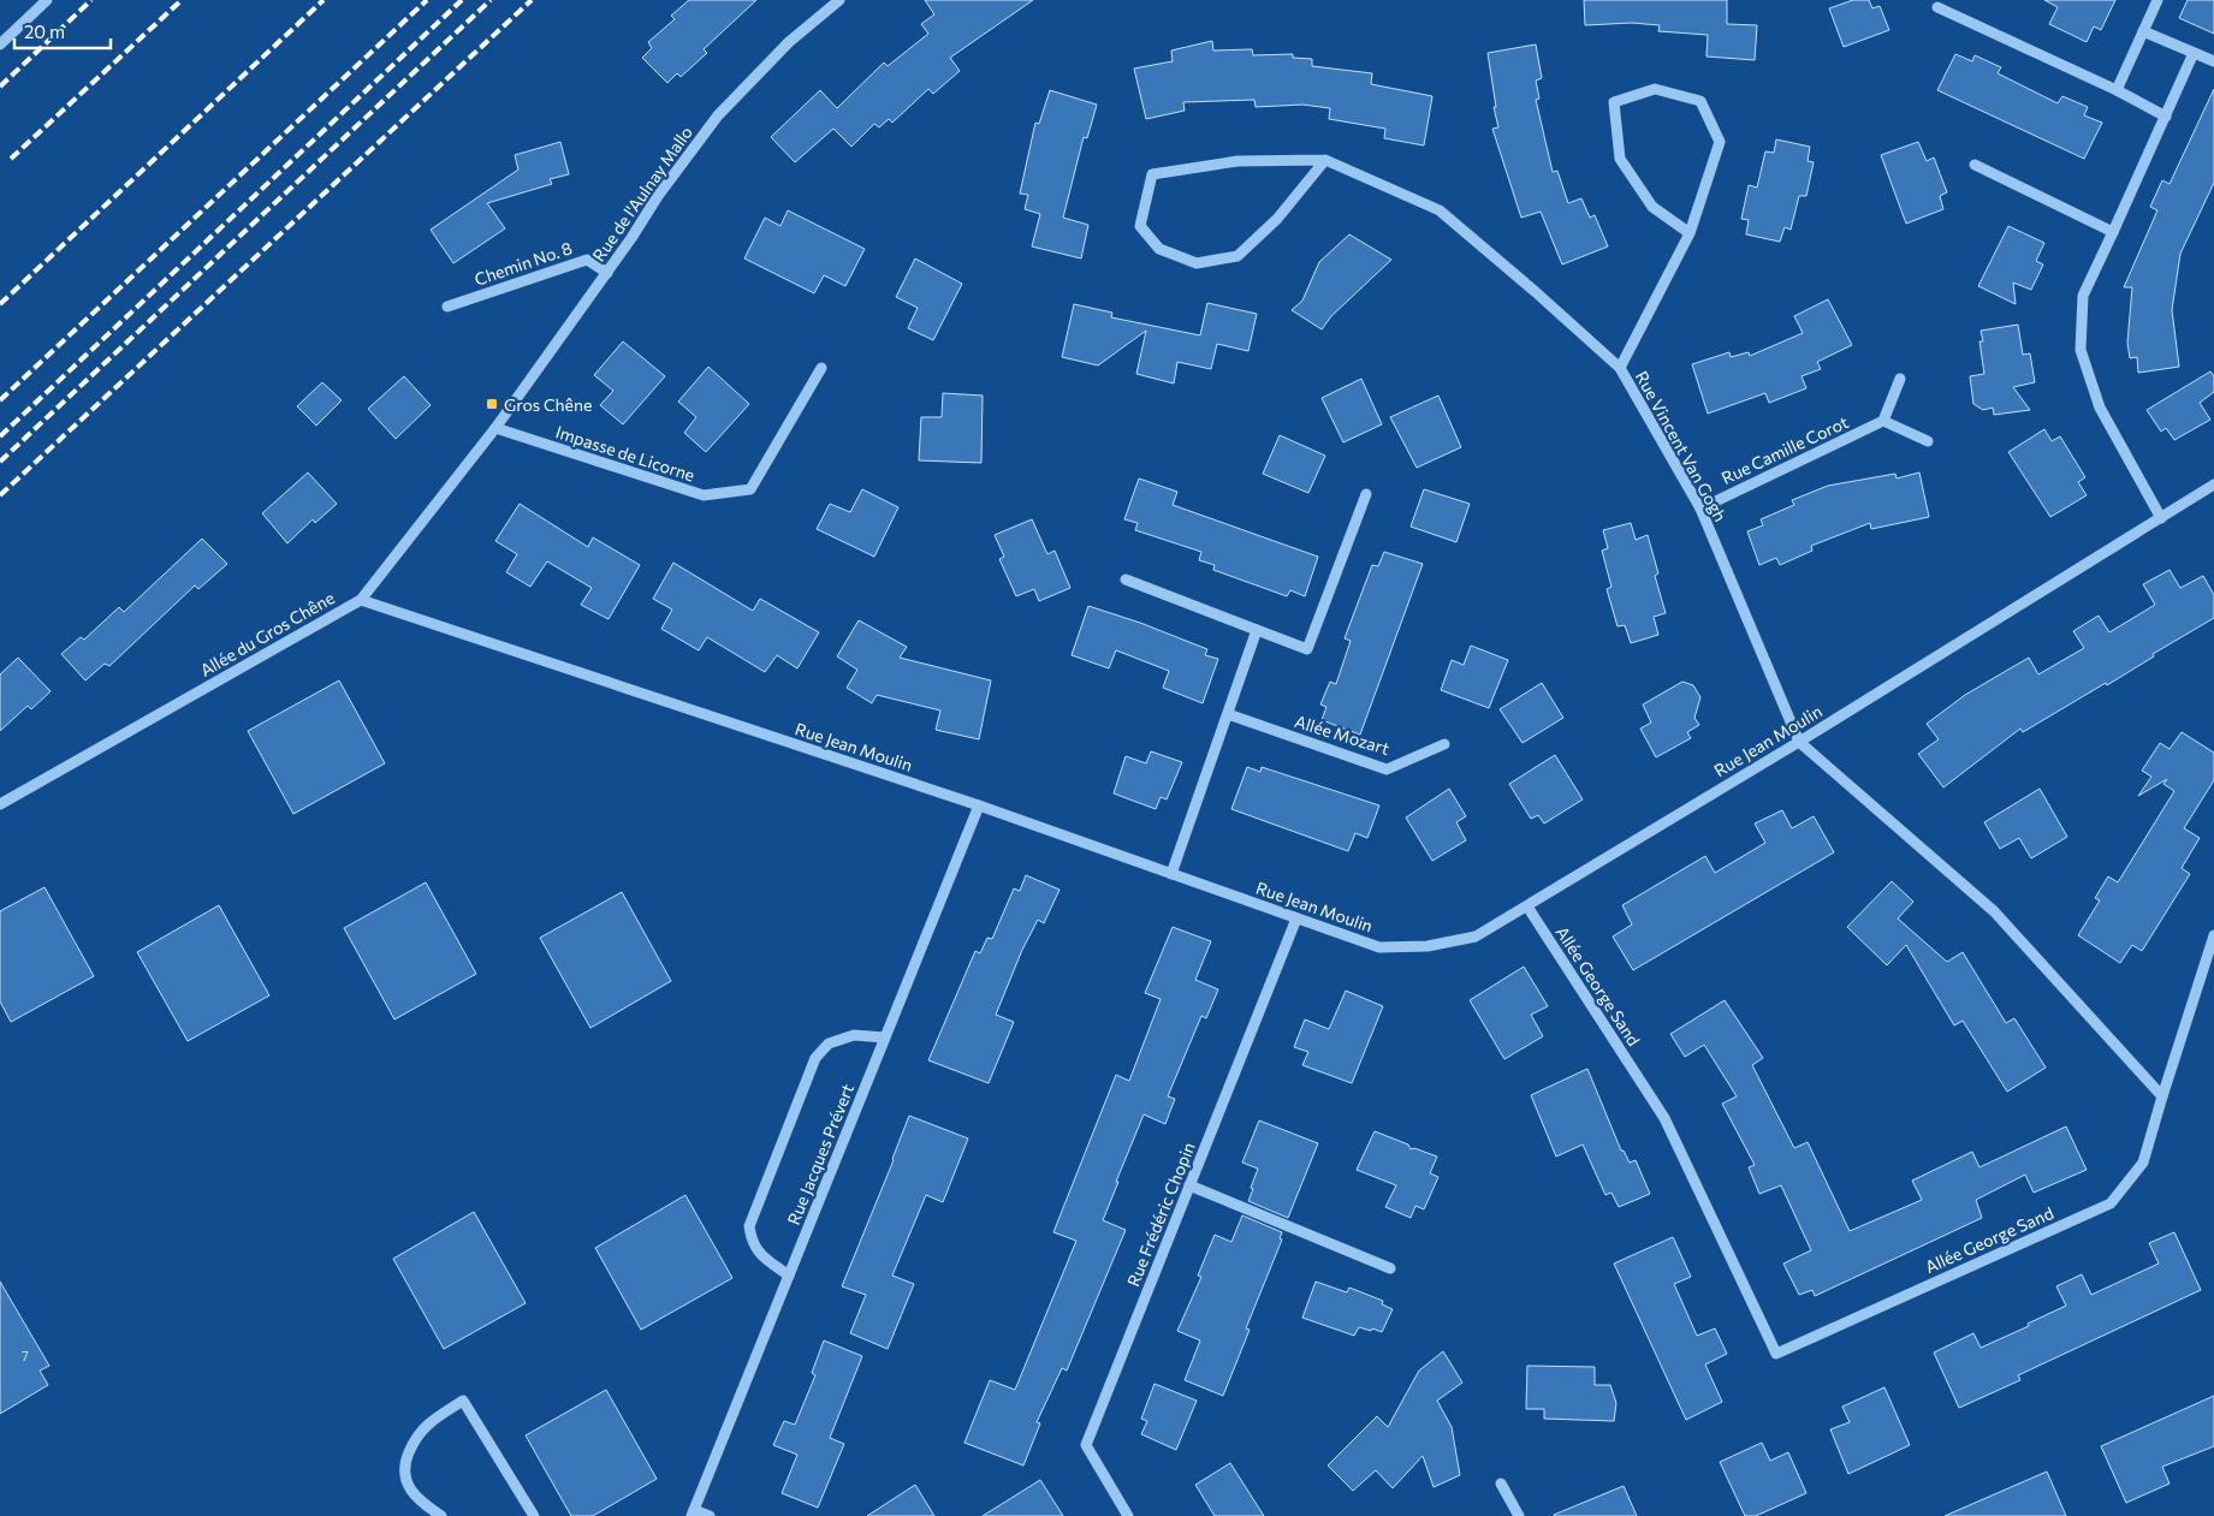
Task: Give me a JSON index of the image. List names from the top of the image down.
{
  "streets": {
    "street": [
      "Rue de l'Aulnay Mallo",
      "Chemin No. 8",
      "Rue Vincent Van Gogh",
      "Rue Camille Corot",
      "Impasse de Licorne",
      "Allée du Gros Chêne",
      "Allée Mozart",
      "Rue Jean Moulin",
      "Allée George Sand",
      "Rue Jacques Prévert",
      "Rue Frédéric Chopin"
    ]
  },
  "crossings": [
    ["Rue de l'Aulnay Mallo", "Chemin No. 8"],
    ["Rue de l'Aulnay Mallo", "Impasse de Licorne"],
    ["Rue de l'Aulnay Mallo", "Allée du Gros Chêne"],
    ["Rue Vincent Van Gogh", "Rue Camille Corot"],
    ["Rue Vincent Van Gogh", "Rue Jean Moulin"],
    ["Impasse de Licorne", "Allée du Gros Chêne"],
    ["Allée du Gros Chêne", "Rue Jean Moulin"],
    ["Rue Jean Moulin", "Allée George Sand"],
    ["Rue Jean Moulin", "Rue Jacques Prévert"],
    ["Rue Jean Moulin", "Rue Frédéric Chopin"]
  ],
  "places": {
    "transit": ["Gros Chêne"]
  },
  "house_numbers": ["7"],
  "scale_bar": "20 m"
}
